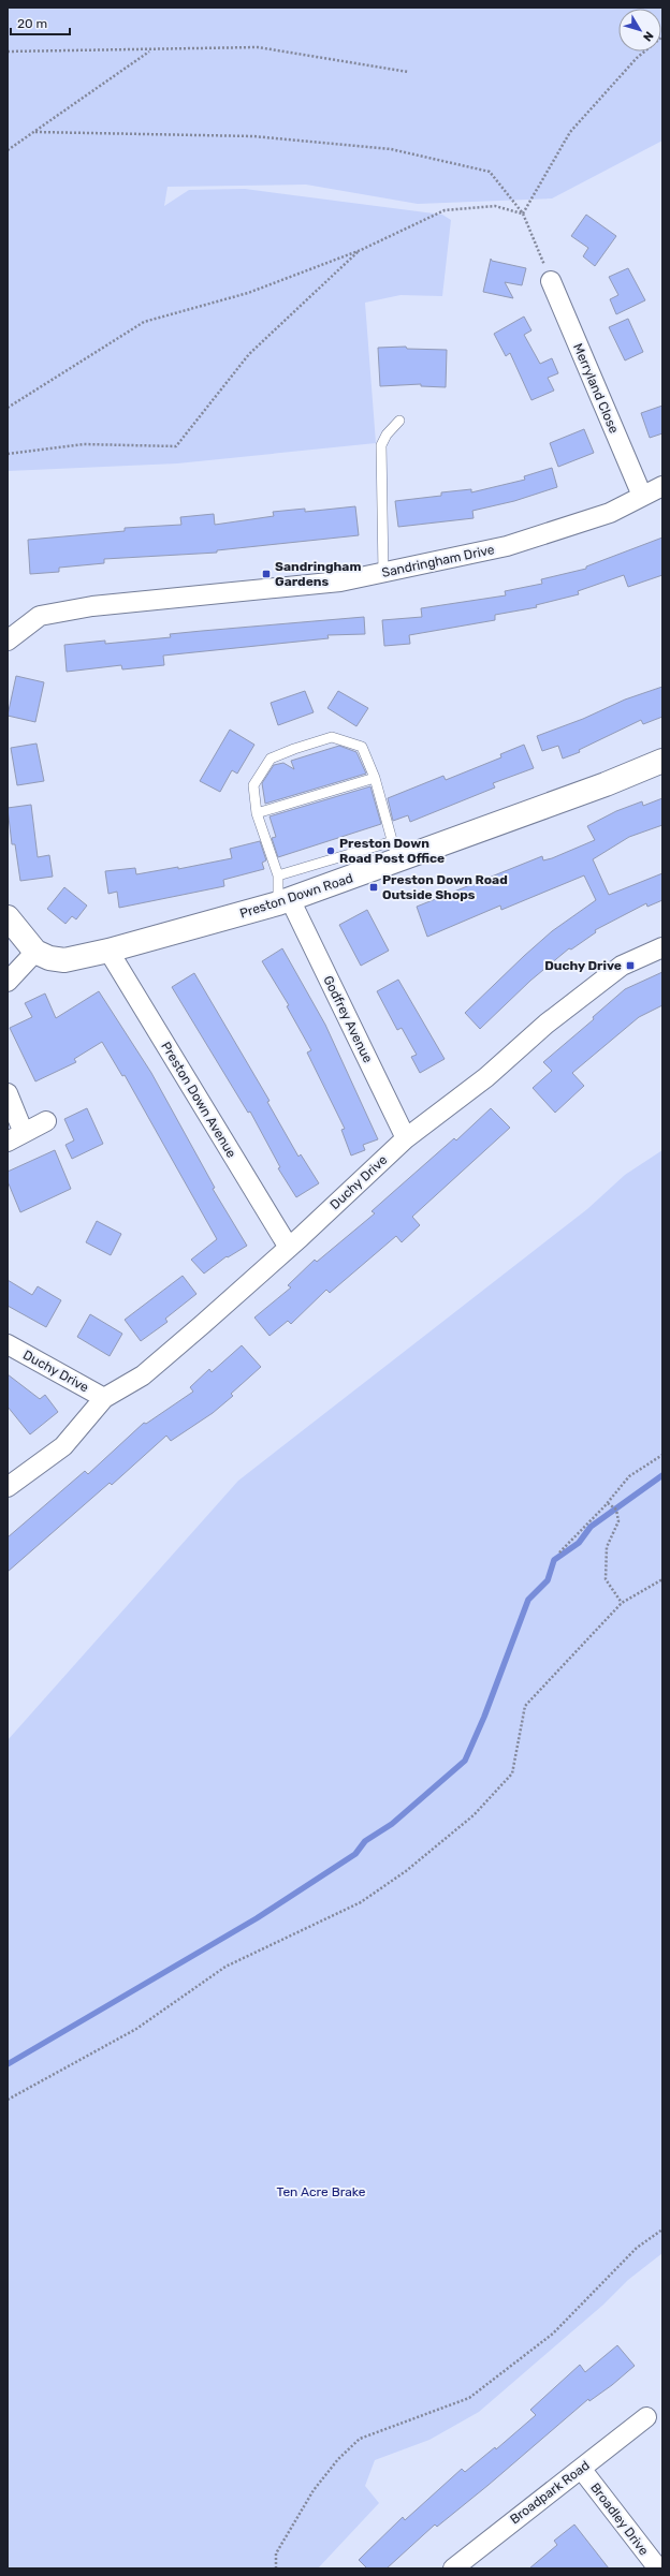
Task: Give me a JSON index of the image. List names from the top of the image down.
{
  "streets": {
    "street": [
      "Merryland Close",
      "Sandringham Drive",
      "Preston Down Road",
      "Godfrey Avenue",
      "Preston Down Avenue",
      "Duchy Drive",
      "Broadpark Road",
      "Broadley Drive"
    ]
  },
  "crossings": [
    ["Merryland Close", "Sandringham Drive"],
    ["Preston Down Road", "Godfrey Avenue"],
    ["Preston Down Road", "Preston Down Avenue"],
    ["Godfrey Avenue", "Duchy Drive"],
    ["Preston Down Avenue", "Duchy Drive"],
    ["Broadpark Road", "Broadley Drive"]
  ],
  "parks": ["Ten Acre Brake"],
  "places": {
    "transit": ["Sandringham Gardens", "Preston Down Road Outside Shops", "Duchy Drive"],
    "other": ["Preston Down Road Post Office"]
  },
  "scale_bar": "20 m",
  "north": "bottom right"
}
